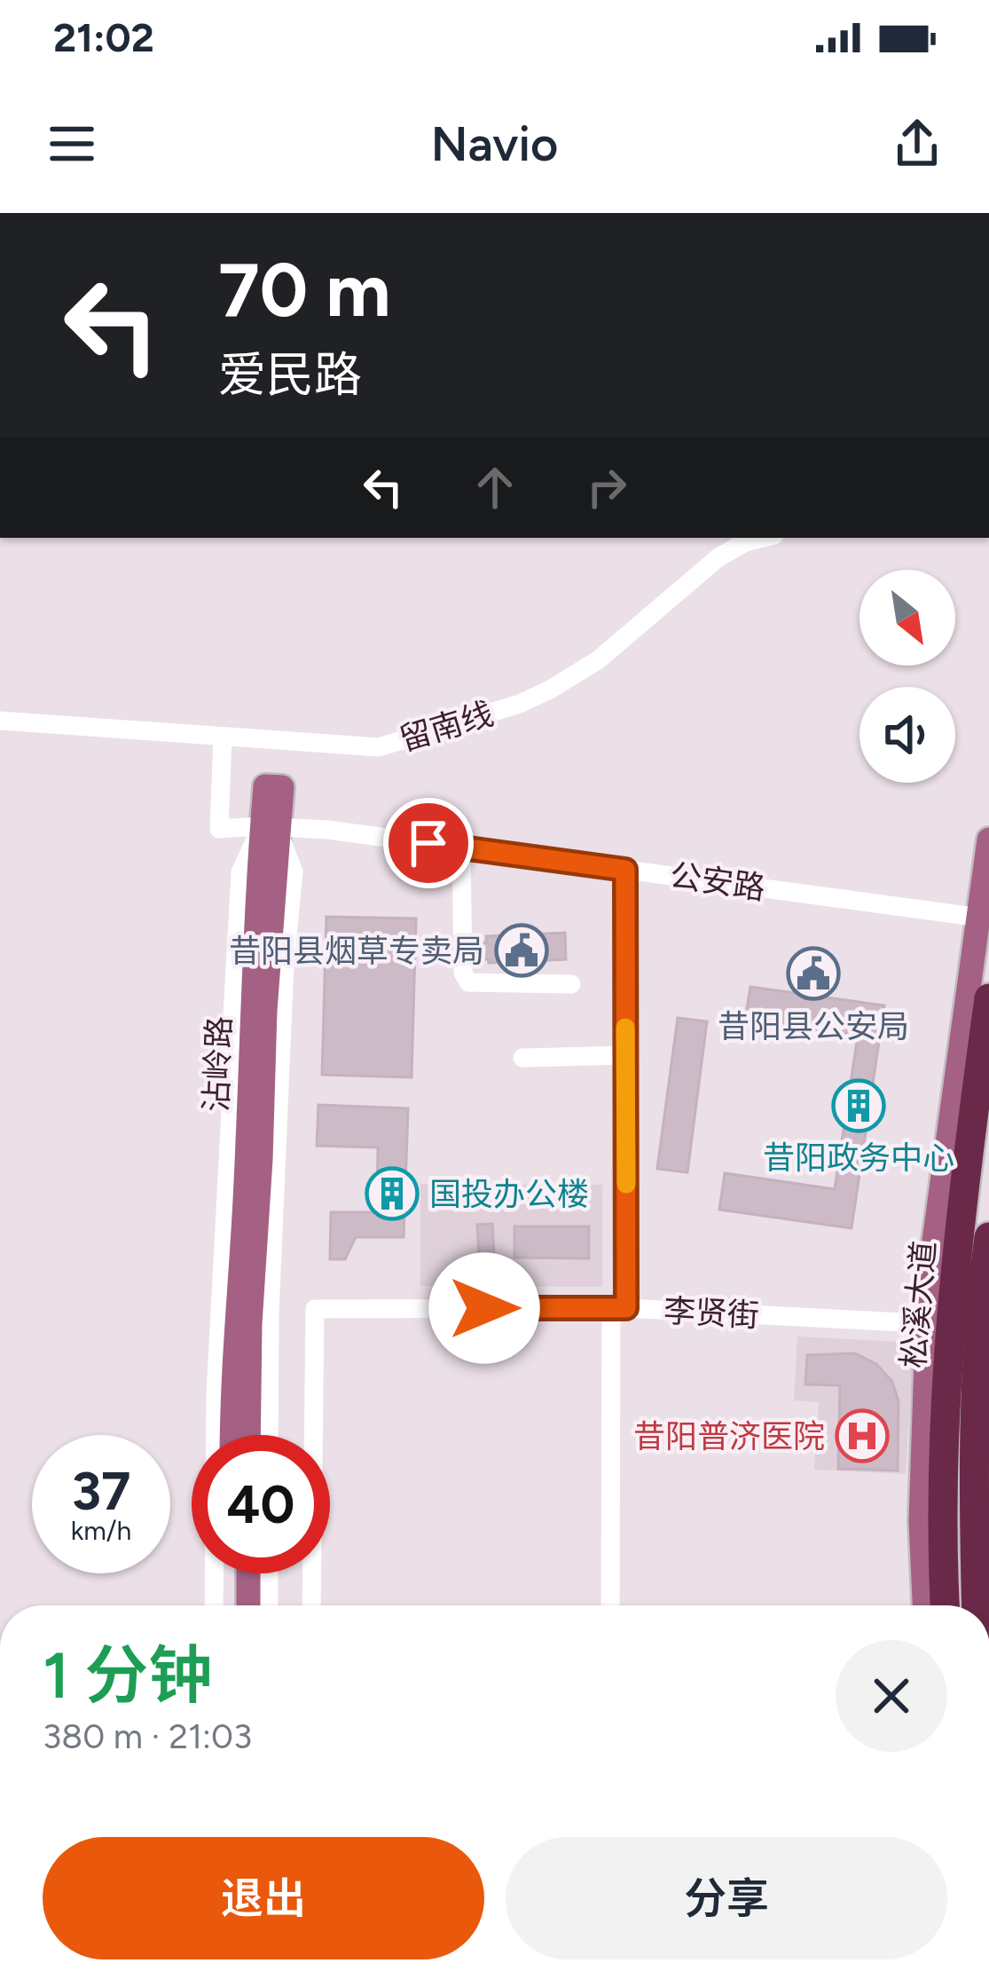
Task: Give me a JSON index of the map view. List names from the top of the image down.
{
  "streets": {
    "highway": ["松溪大道"],
    "main road": ["沾岭路"],
    "street": ["留南线", "公安路", "李贤街"]
  },
  "crossings": [
    ["留南线", "公安路"],
    ["公安路", "沾岭路"],
    ["松溪大道", "李贤街"]
  ],
  "places": {
    "public building": ["昔阳县烟草专卖局", "昔阳县公安局"],
    "building": ["昔阳政务中心", "国投办公楼"],
    "hospital": ["昔阳普济医院"]
  },
  "north": "bottom right",
  "page": {
    "status": "21:02",
    "header": "Navio",
    "turn": ["70 m", "爱民路"],
    "speed": "37 km/h",
    "limit": "40",
    "heading": ["1 分钟", "380 m · 21:03"],
    "buttons": ["退出", "分享"]
  }
}
